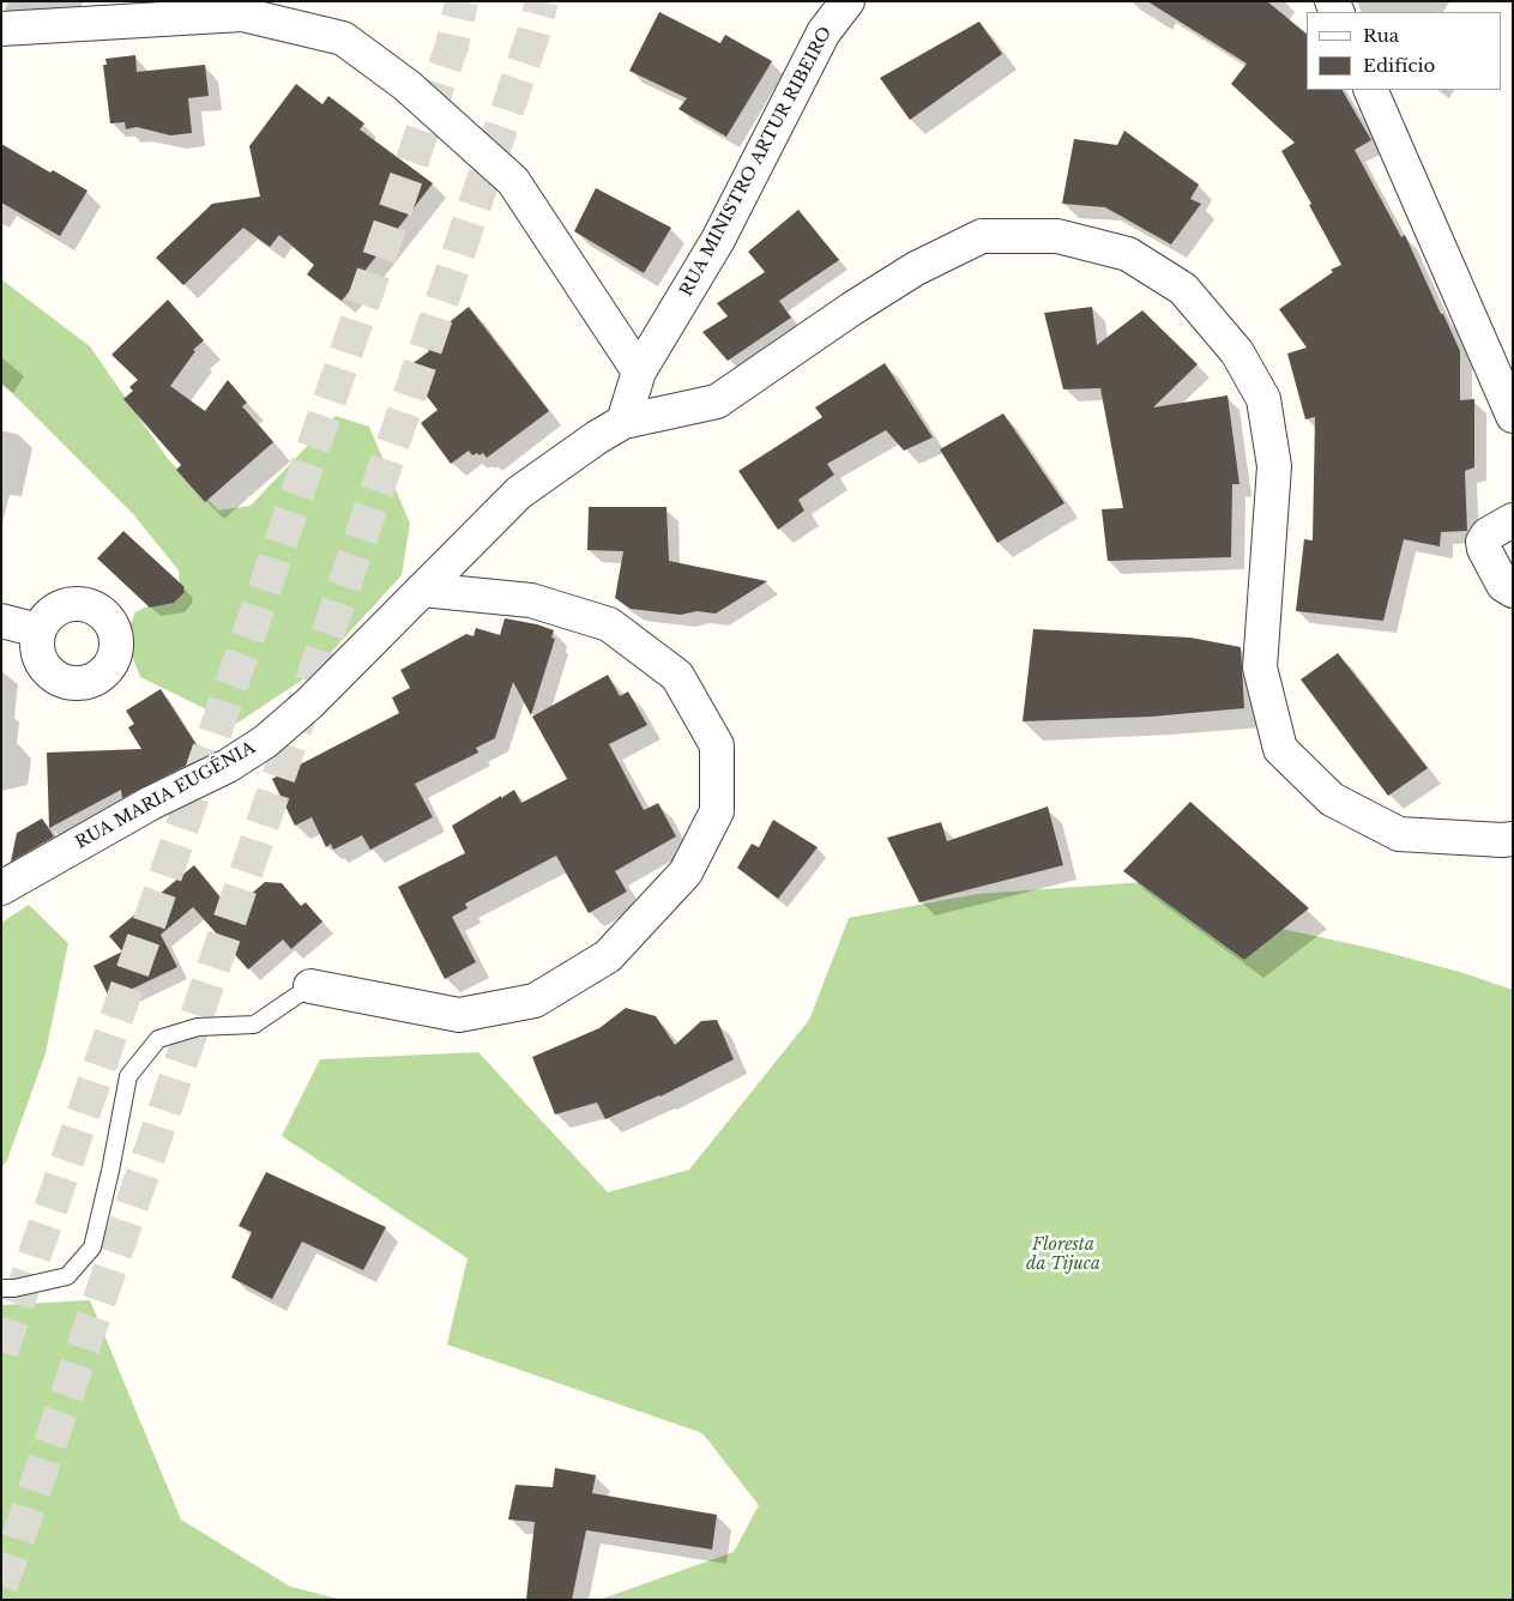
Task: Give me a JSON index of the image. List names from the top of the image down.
{
  "streets": {
    "street": ["RUA MINISTRO ARTUR RIBEIRO", "RUA MARIA EUGÊNIA"]
  },
  "crossings": [
    ["RUA MINISTRO ARTUR RIBEIRO", "RUA MARIA EUGÊNIA"]
  ],
  "parks": ["Floresta da Tijuca"],
  "legend": ["Rua", "Edifício"]
}
